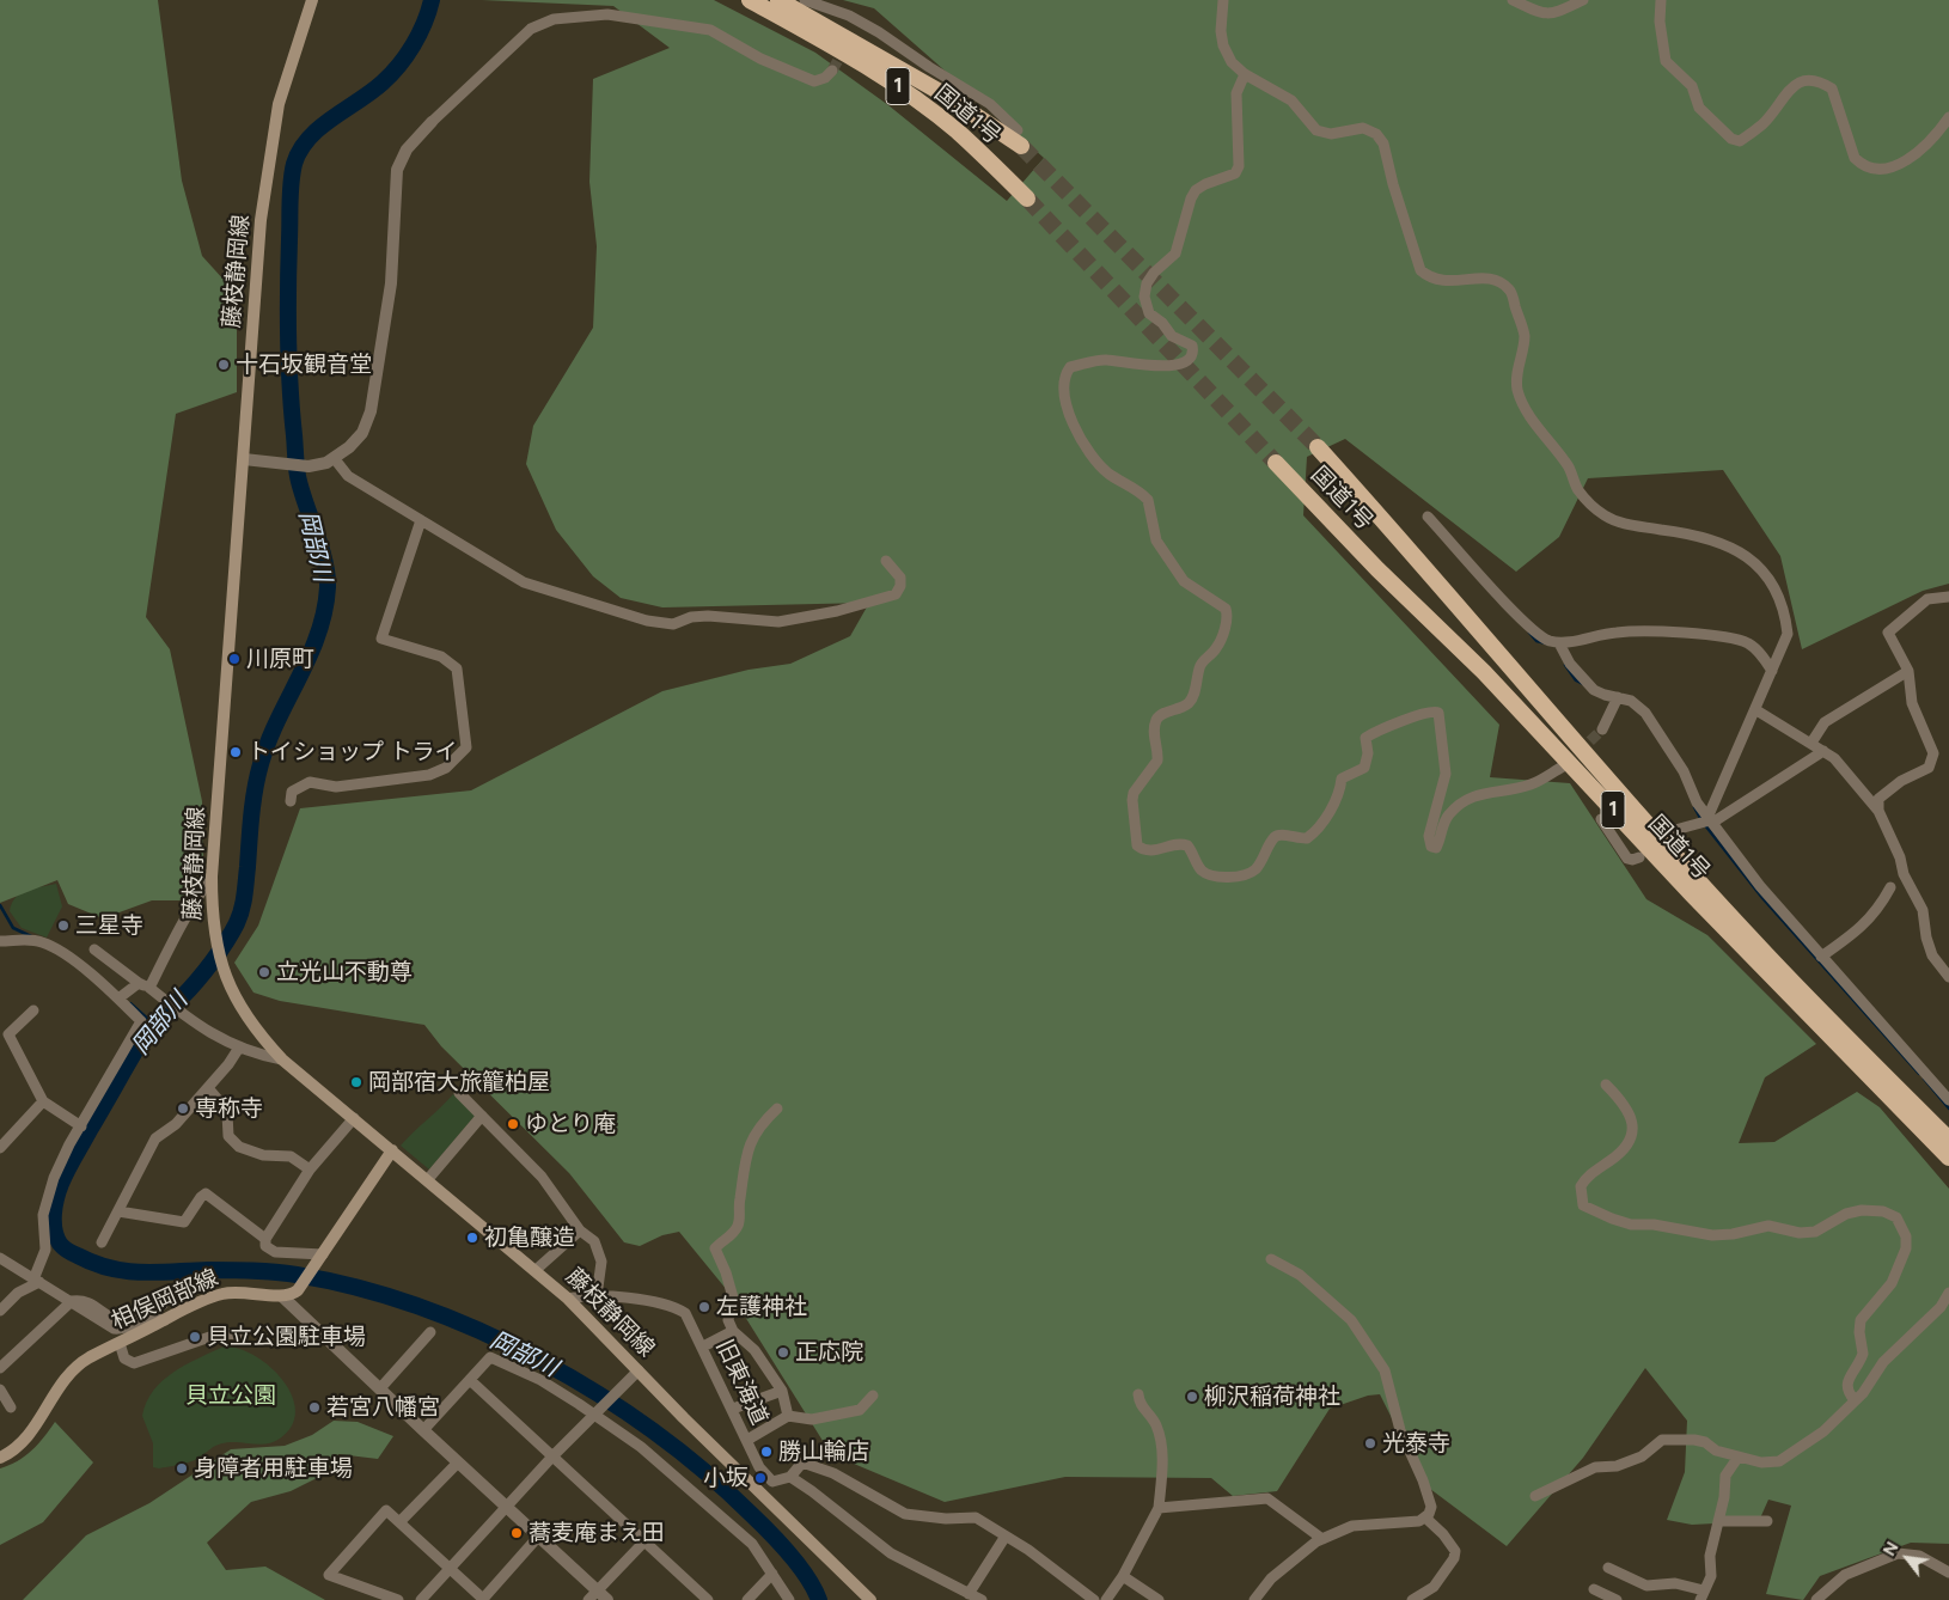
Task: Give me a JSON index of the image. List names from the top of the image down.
{
  "streets": {
    "highway": ["1", "国道1号"],
    "main road": ["藤枝静岡線", "相俣岡部線"],
    "street": ["旧東海道"]
  },
  "crossings": [
    ["藤枝静岡線", "旧東海道"]
  ],
  "water": ["岡部川"],
  "parks": ["貝立公園"],
  "places": [
    "十石坂観音堂",
    "川原町",
    "トイショップ トライ",
    "三星寺",
    "立光山不動尊",
    "岡部宿大旅籠柏屋",
    "専称寺",
    "ゆとり庵",
    "初亀醸造",
    "左護神社",
    "貝立公園駐車場",
    "正応院",
    "柳沢稲荷神社",
    "若宮八幡宮",
    "光泰寺",
    "勝山輪店",
    "身障者用駐車場",
    "小坂",
    "蕎麦庵まえ田"
  ],
  "north": "top left"
}
